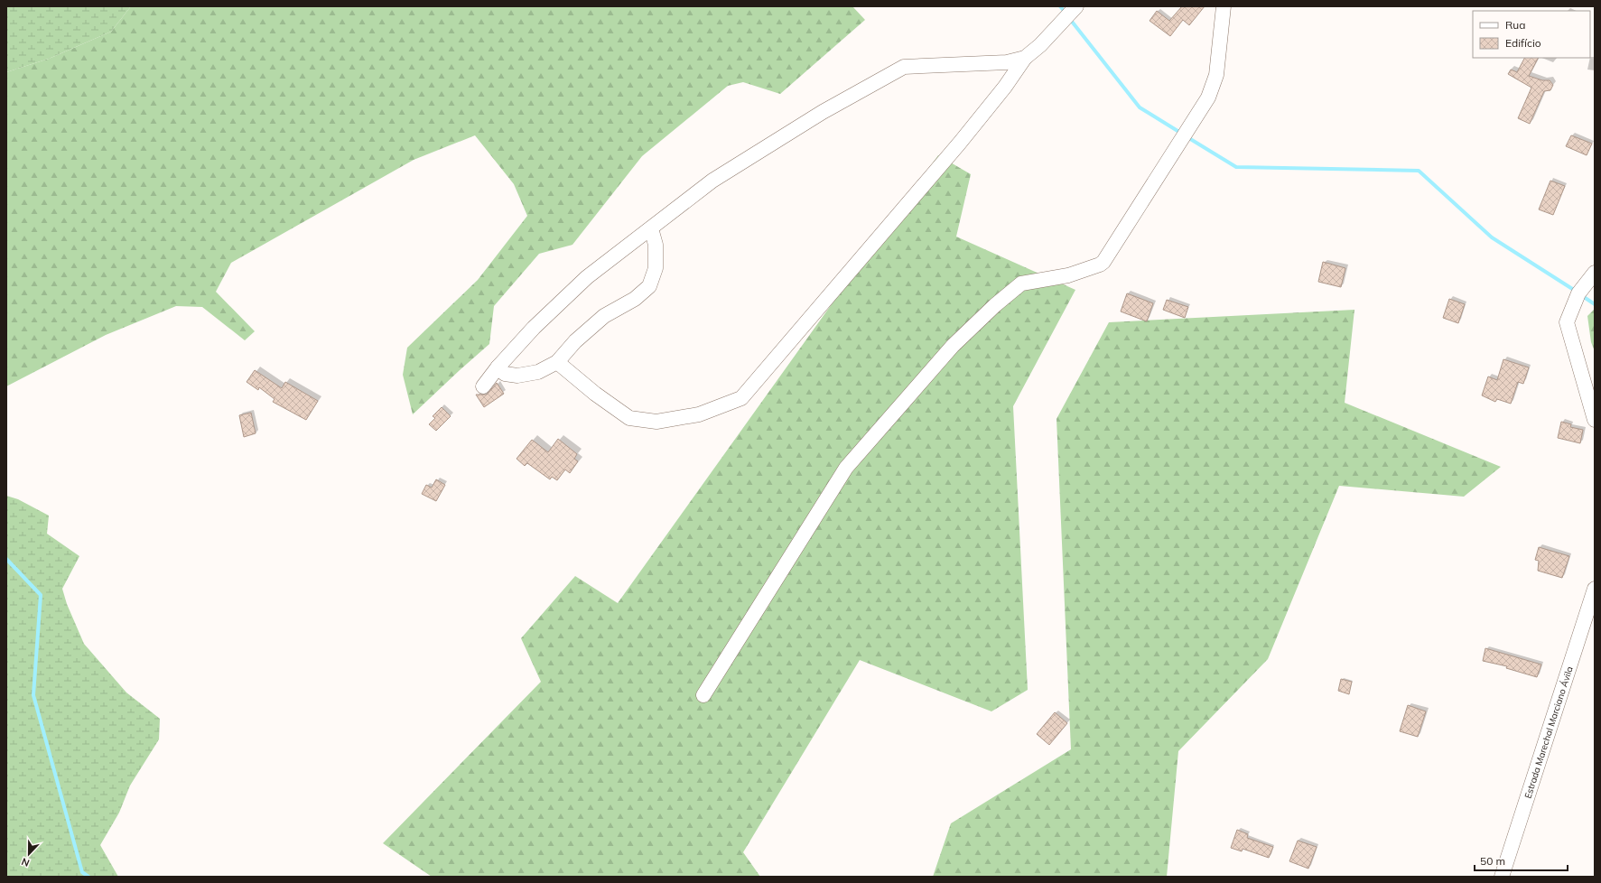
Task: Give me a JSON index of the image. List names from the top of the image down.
{
  "streets": {
    "street": ["Estrada Marechal Marciano Ávila"]
  },
  "legend": ["Rua", "Edifício"],
  "scale_bar": "50 m",
  "north": "bottom"
}
